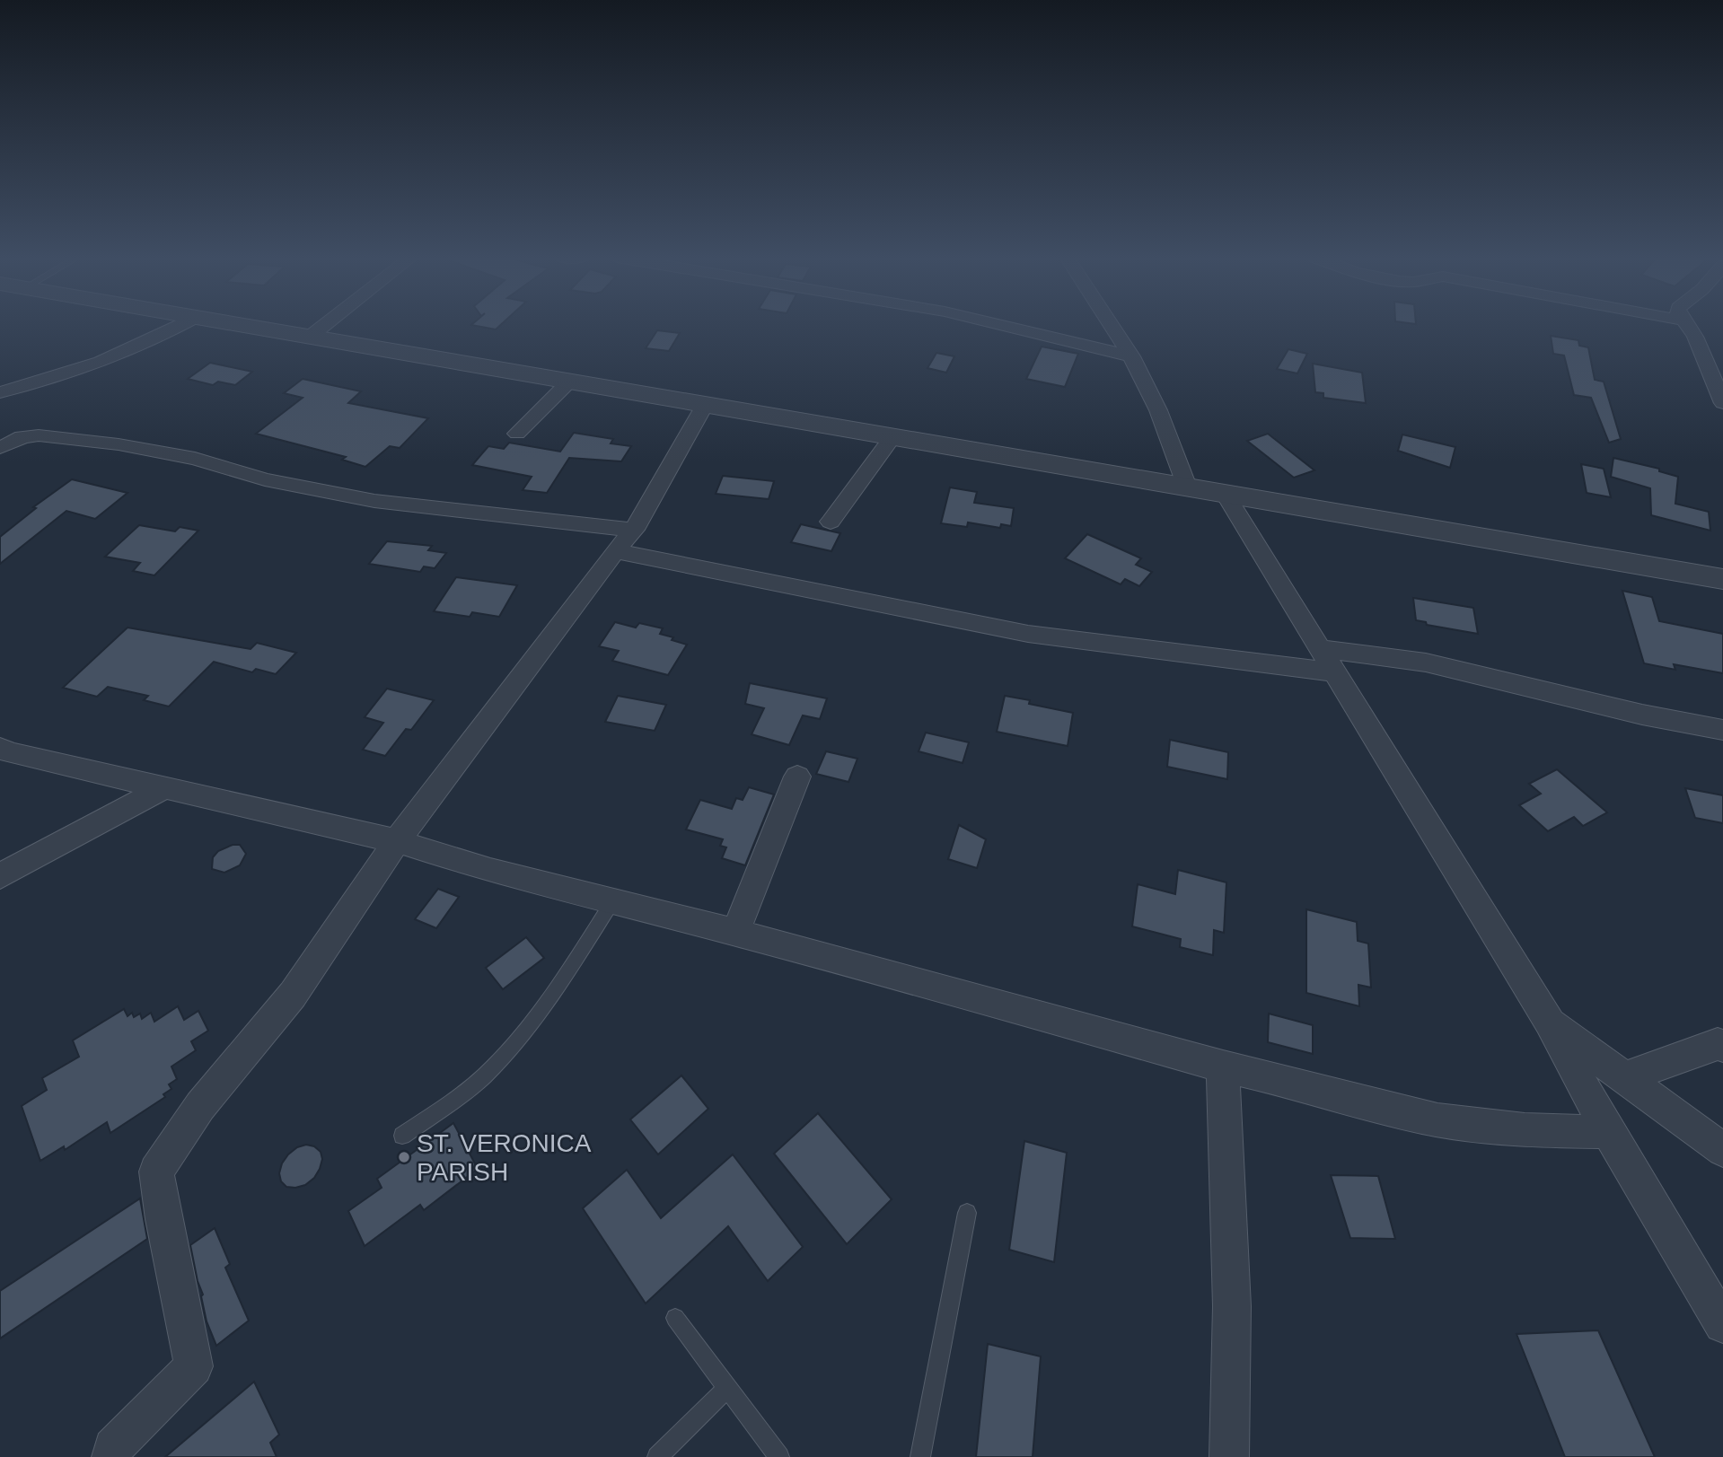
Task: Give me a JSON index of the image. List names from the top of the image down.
{
  "places": ["ST. VERONICA PARISH"]
}
